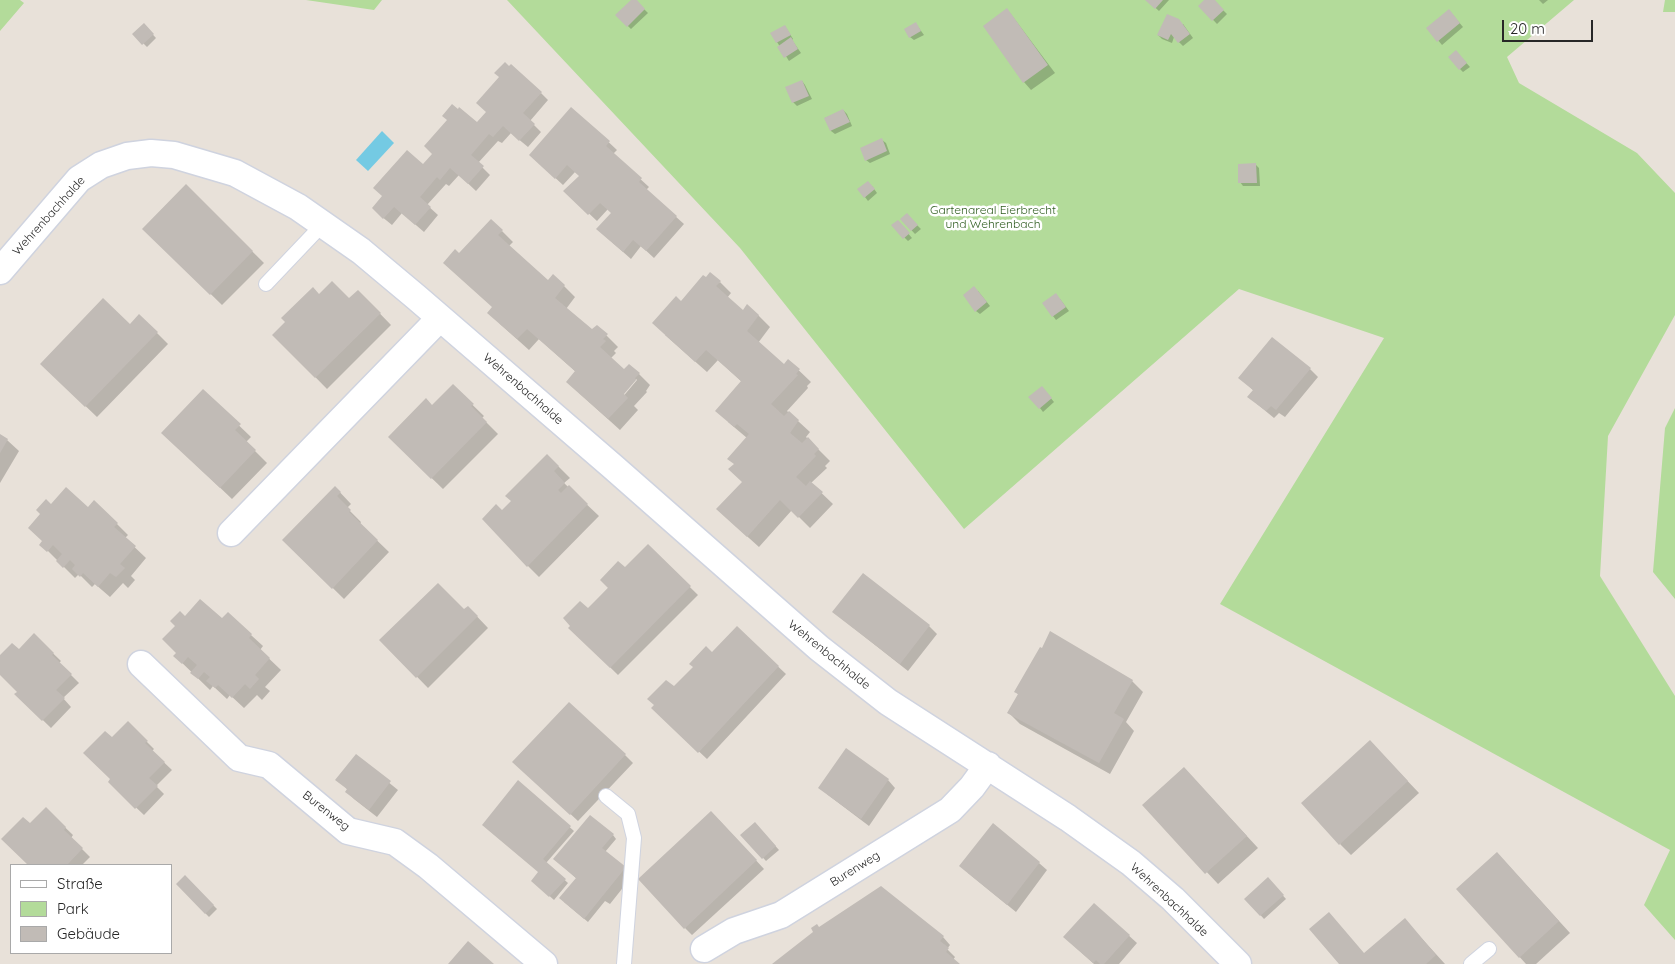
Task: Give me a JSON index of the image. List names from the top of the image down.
{
  "streets": {
    "street": ["Wehrenbachhalde", "Burenweg"]
  },
  "crossings": [
    ["Wehrenbachhalde", "Burenweg"]
  ],
  "parks": ["Gartenareal Eierbrecht und Wehrenbach"],
  "legend": ["Straße", "Park", "Gebäude"],
  "scale_bar": "20 m"
}
